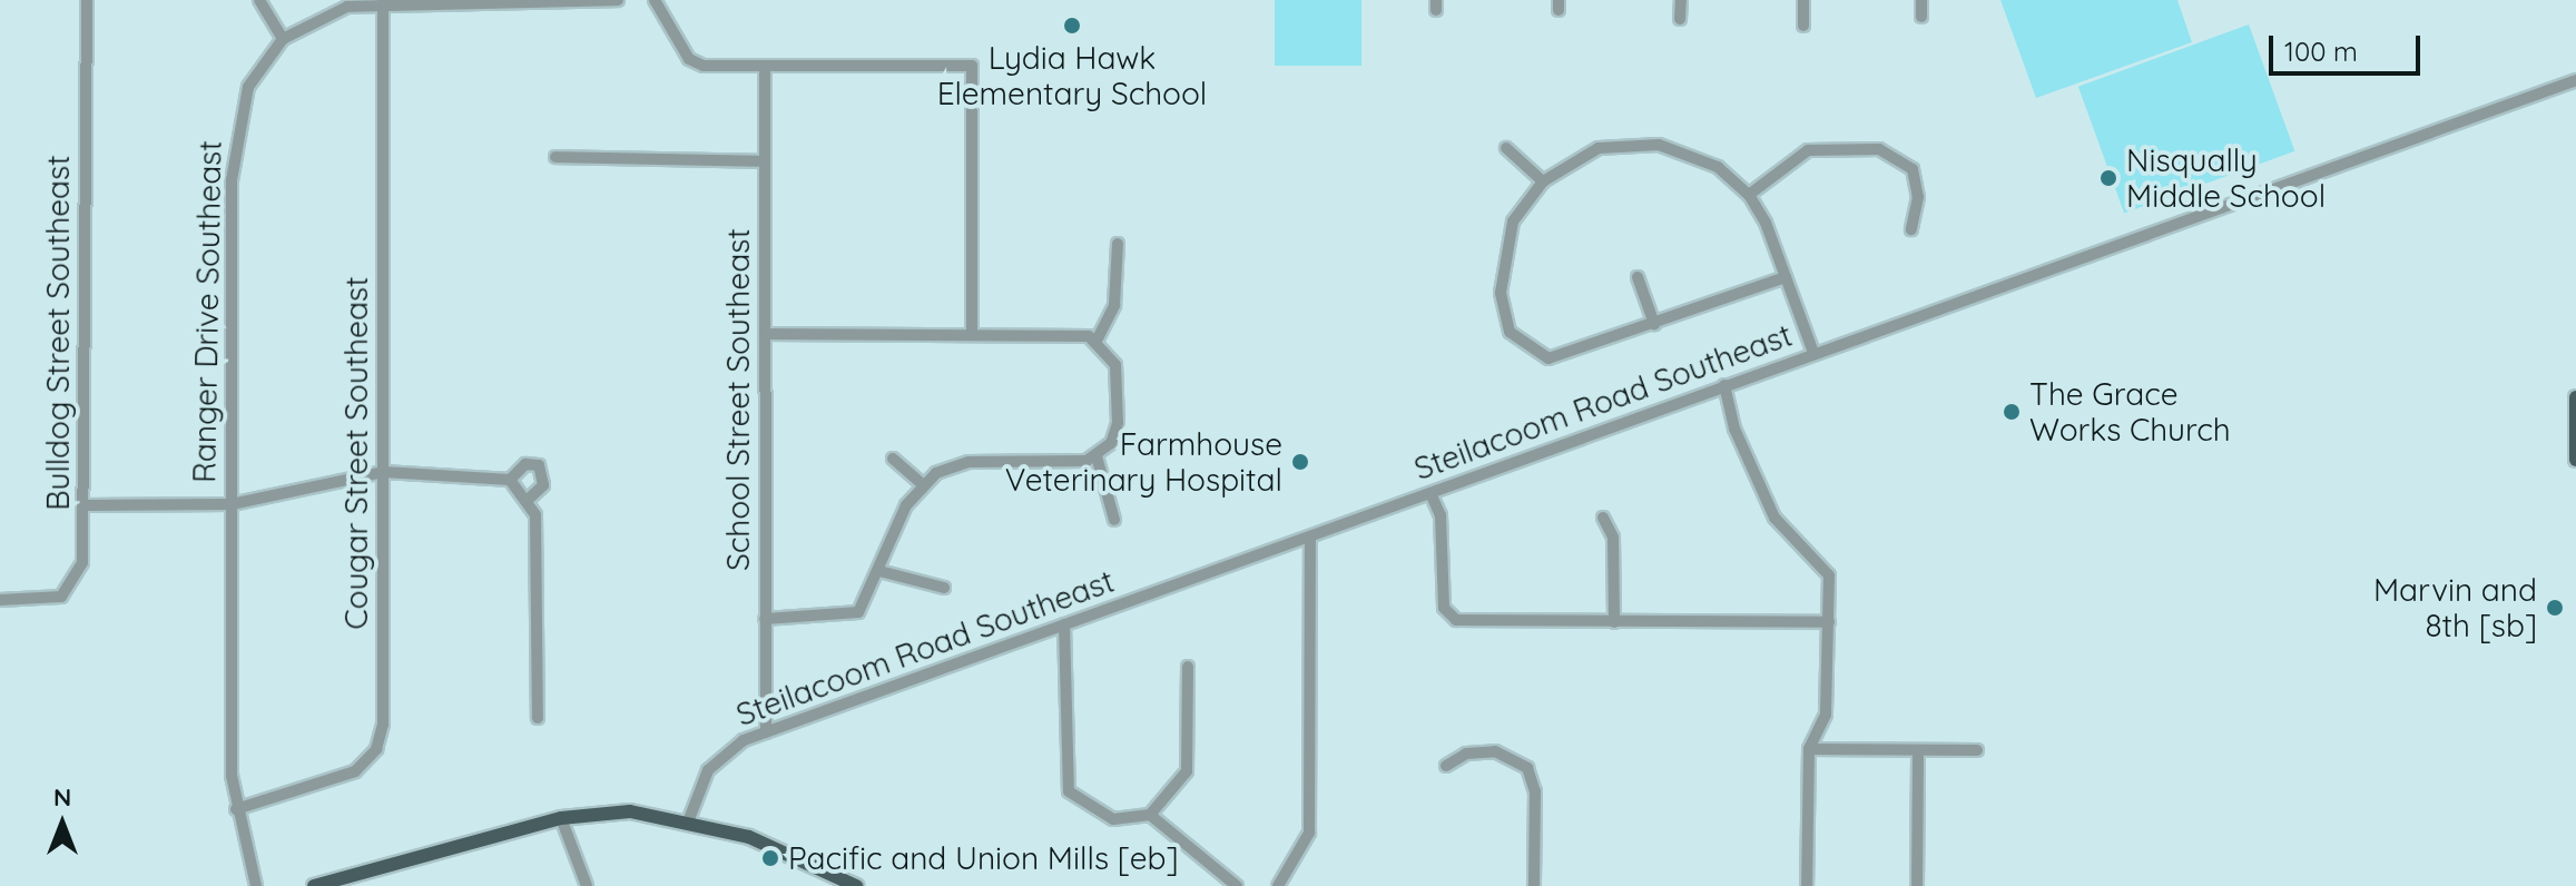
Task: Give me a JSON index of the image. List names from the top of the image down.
{
  "streets": {
    "street": [
      "Ranger Drive Southeast",
      "Bulldog Street Southeast",
      "School Street Southeast",
      "Steilacoom Road Southeast",
      "Cougar Street Southeast"
    ]
  },
  "crossings": [
    ["Ranger Drive Southeast", "Cougar Street Southeast"],
    ["School Street Southeast", "Steilacoom Road Southeast"]
  ],
  "places": [
    "Lydia Hawk Elementary School",
    "Nisqually Middle School",
    "The Grace Works Church",
    "Farmhouse Veterinary Hospital",
    "Marvin and 8th [sb]",
    "Pacific and Union Mills [eb]"
  ],
  "scale_bar": "100 m",
  "north": "top"
}
